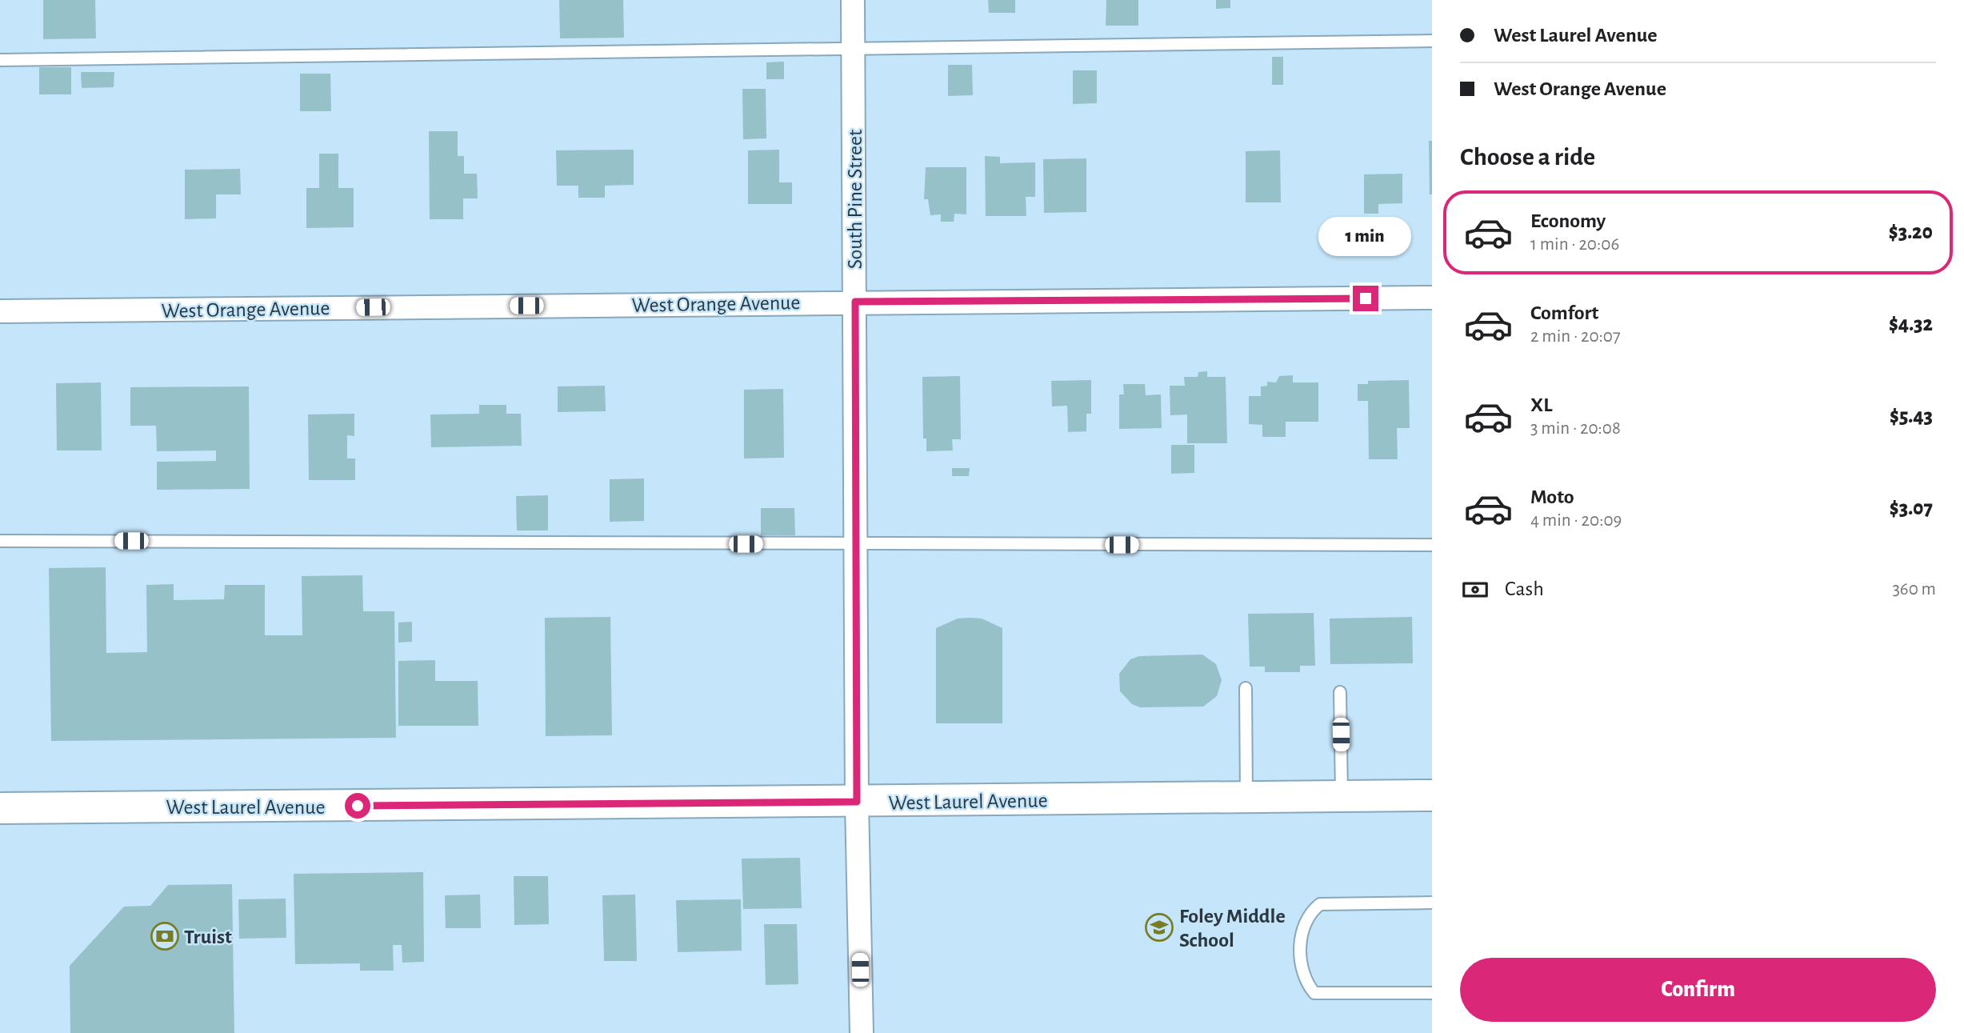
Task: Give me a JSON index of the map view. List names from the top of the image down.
{
  "streets": {
    "main road": ["West Laurel Avenue"],
    "street": ["South Pine Street", "West Orange Avenue"]
  },
  "crossings": [
    ["South Pine Street", "West Orange Avenue"],
    ["South Pine Street", "West Laurel Avenue"]
  ],
  "places": {
    "school or university": ["Foley Middle School"],
    "bank": ["Truist"]
  },
  "page": {
    "banner": ["West Laurel Avenue", "West Orange Avenue"],
    "heading": "Choose a ride",
    "list": [
      {
        "name": "Economy",
        "note": "1 min · 20:06",
        "value": "$3.20"
      },
      {
        "name": "Comfort",
        "note": "2 min · 20:07",
        "value": "$4.32"
      },
      {
        "name": "XL",
        "note": "3 min · 20:08",
        "value": "$5.43"
      },
      {
        "name": "Moto",
        "note": "4 min · 20:09",
        "value": "$3.07"
      }
    ],
    "bubble": "1 min",
    "pay": ["Cash", "360 m"],
    "buttons": "Confirm"
  }
}
